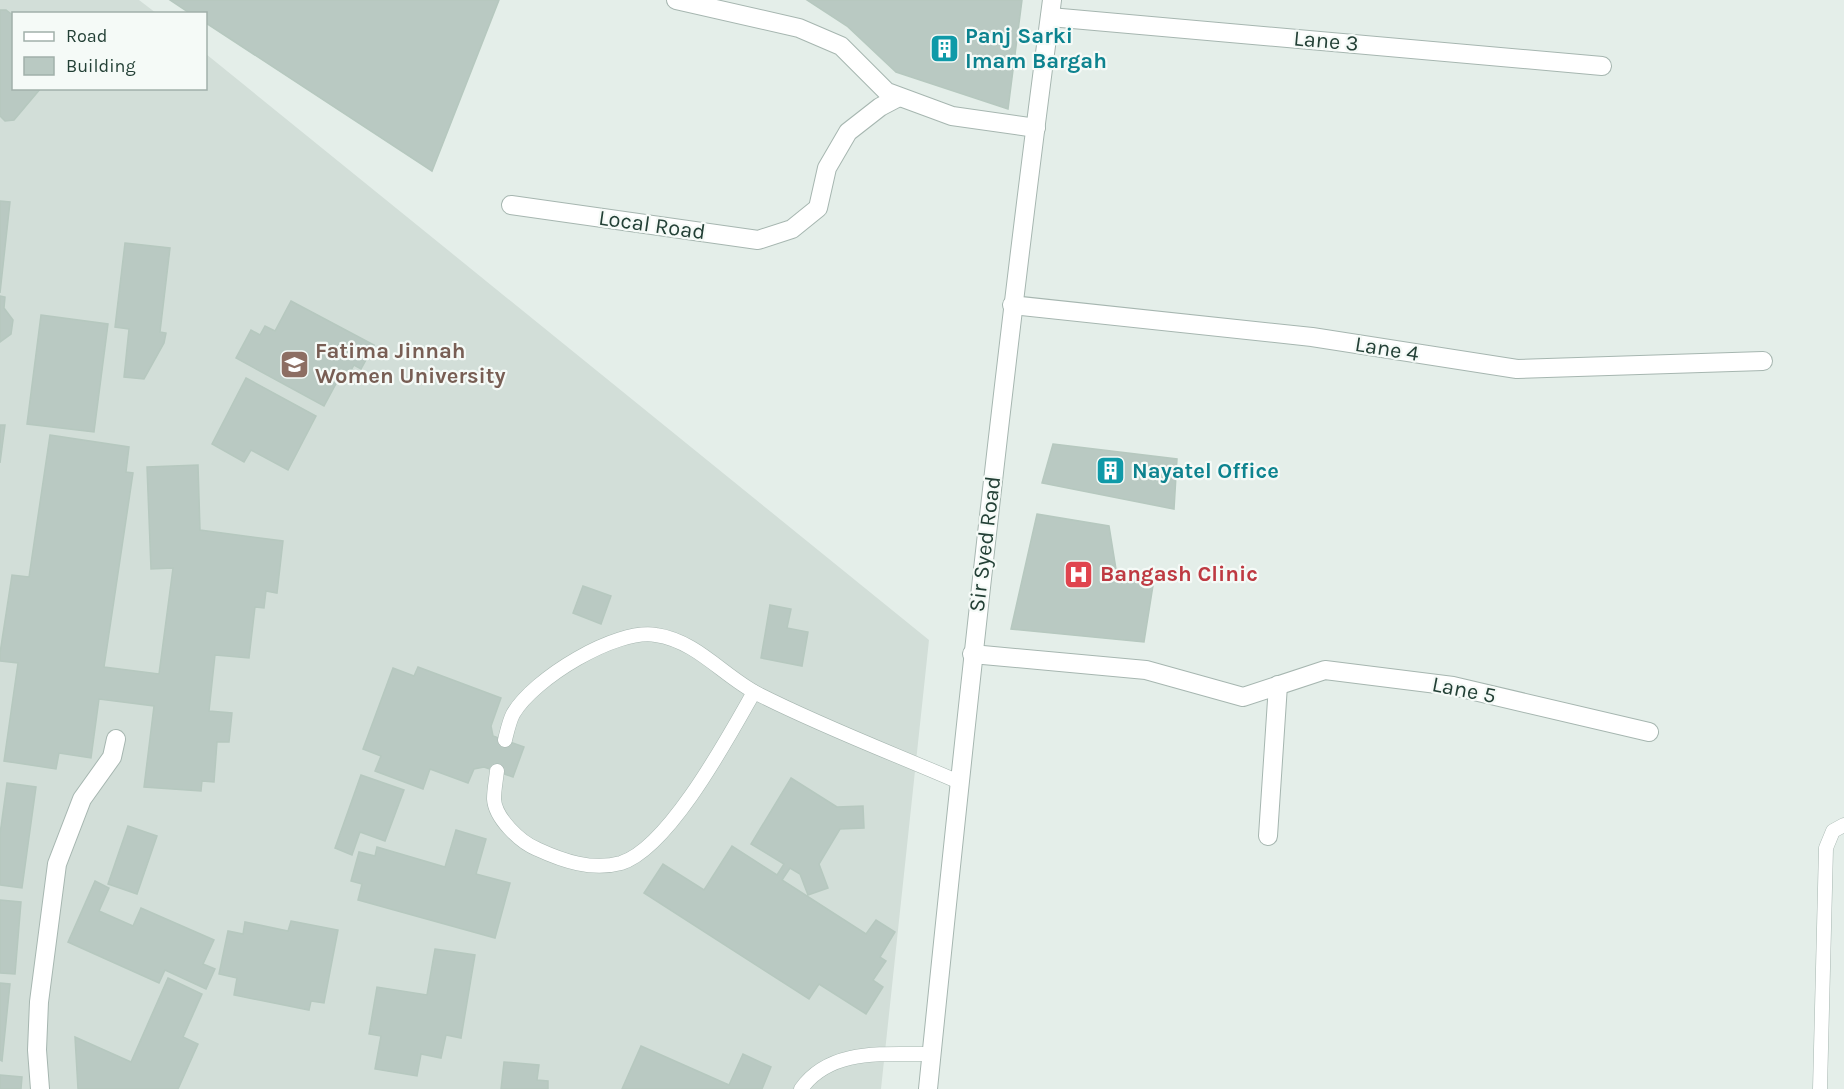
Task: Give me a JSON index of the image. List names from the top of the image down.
{
  "streets": {
    "street": [
      "Lane 3",
      "Local Road",
      "Lane 4",
      "Sir Syed Road",
      "Lane 5"
    ]
  },
  "crossings": [
    ["Lane 3", "Sir Syed Road"],
    ["Lane 4", "Sir Syed Road"],
    ["Sir Syed Road", "Lane 5"]
  ],
  "places": {
    "building": ["Panj Sarki Imam Bargah", "Nayatel Office"],
    "school or university": ["Fatima Jinnah Women University"],
    "hospital": ["Bangash Clinic"]
  },
  "legend": ["Road", "Building"]
}
